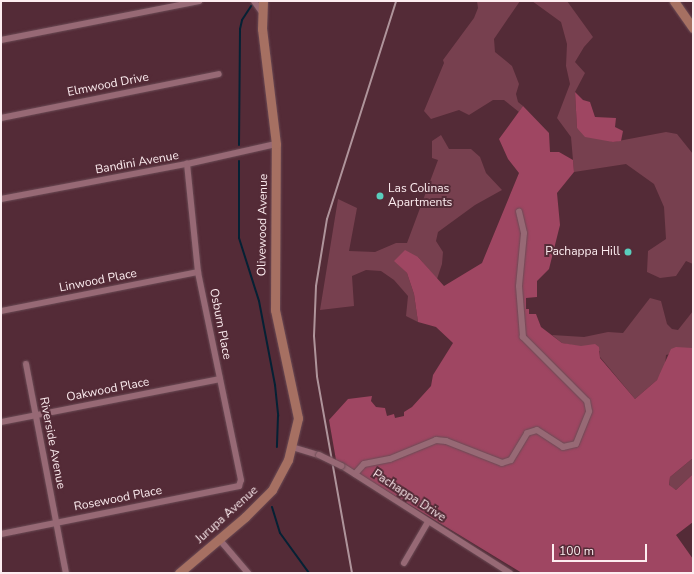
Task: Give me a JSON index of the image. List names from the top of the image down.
{
  "streets": {
    "main road": ["Olivewood Avenue", "Jurupa Avenue"],
    "street": [
      "Elmwood Drive",
      "Bandini Avenue",
      "Linwood Place",
      "Osburn Place",
      "Oakwood Place",
      "Riverside Avenue",
      "Pachappa Drive",
      "Rosewood Place"
    ]
  },
  "crossings": [
    ["Bandini Avenue", "Olivewood Avenue"],
    ["Bandini Avenue", "Osburn Place"],
    ["Olivewood Avenue", "Pachappa Drive"],
    ["Olivewood Avenue", "Jurupa Avenue"],
    ["Linwood Place", "Osburn Place"],
    ["Osburn Place", "Oakwood Place"],
    ["Osburn Place", "Rosewood Place"],
    ["Oakwood Place", "Riverside Avenue"],
    ["Riverside Avenue", "Rosewood Place"],
    ["Pachappa Drive", "Jurupa Avenue"]
  ],
  "places": ["Las Colinas Apartments", "Pachappa Hill"],
  "scale_bar": "100 m"
}
